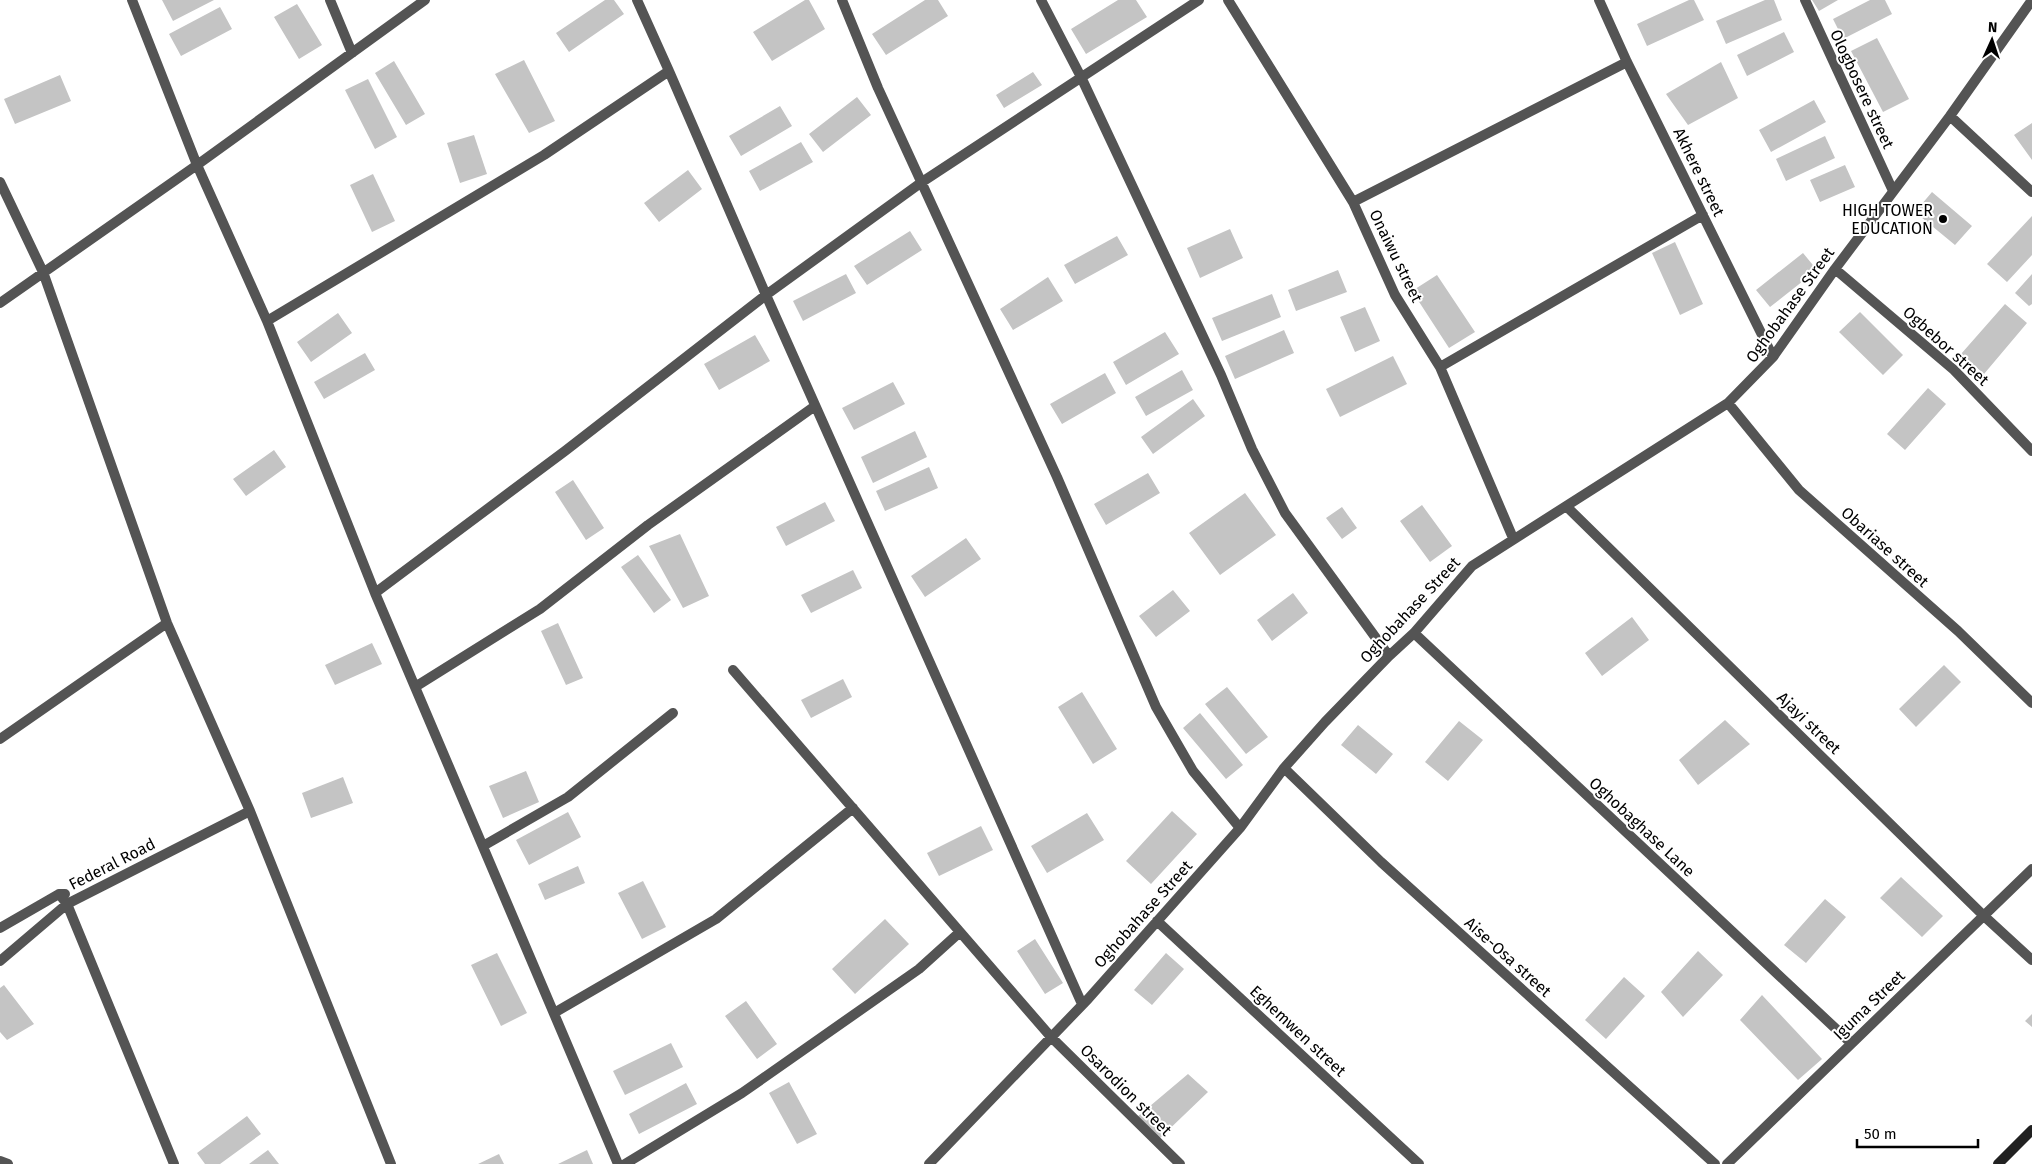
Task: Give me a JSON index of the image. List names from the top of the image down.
{
  "streets": {
    "street": [
      "Ologbosere street",
      "Akhere street",
      "Onaiwu street",
      "Oghobahase Street",
      "Ogbebor street",
      "Obariase street",
      "Ajayi street",
      "Oghobaghase Lane",
      "Federal Road",
      "Aise-Osa street",
      "Iguma Street",
      "Eghemwen street",
      "Osarodion street"
    ]
  },
  "crossings": [
    ["Ologbosere street", "Oghobahase Street"],
    ["Akhere street", "Oghobahase Street"],
    ["Onaiwu street", "Oghobahase Street"],
    ["Oghobahase Street", "Ogbebor street"],
    ["Oghobahase Street", "Obariase street"],
    ["Oghobahase Street", "Ajayi street"],
    ["Oghobahase Street", "Oghobaghase Lane"],
    ["Oghobahase Street", "Aise-Osa street"],
    ["Oghobahase Street", "Eghemwen street"],
    ["Oghobahase Street", "Osarodion street"],
    ["Ajayi street", "Iguma Street"],
    ["Oghobaghase Lane", "Iguma Street"]
  ],
  "places": ["HIGH TOWER EDUCATION"],
  "scale_bar": "50 m",
  "north": "top"
}
